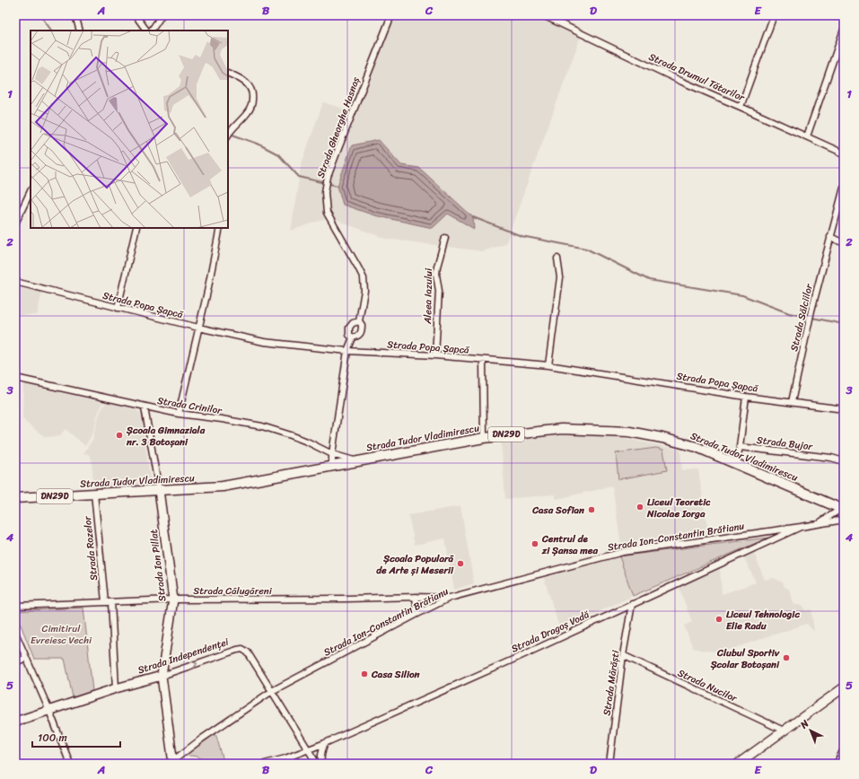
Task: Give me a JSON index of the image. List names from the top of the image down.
{
  "streets": {
    "main road": [
      "DN29D",
      "Strada Tudor Vladimirescu",
      "Strada Ion Pillat",
      "Strada Independenței"
    ],
    "street": [
      "Strada Drumul Tătarilor",
      "Strada Gheorghe Hasnaș",
      "Aleea Iazului",
      "Strada Popa Șapcă",
      "Strada Sălciilor",
      "Strada Crinilor",
      "Strada Bujor",
      "Strada Ion-Constantin Brătianu",
      "Strada Rozelor",
      "Strada Călugăreni",
      "Strada Dragoș Vodă",
      "Strada Mărăști",
      "Strada Nucilor"
    ]
  },
  "crossings": [
    ["Aleea Iazului", "Strada Popa Șapcă"],
    ["Strada Popa Șapcă", "Strada Sălciilor"],
    ["Strada Crinilor", "Strada Tudor Vladimirescu"],
    ["Strada Crinilor", "Strada Ion Pillat"],
    ["Strada Tudor Vladimirescu", "Strada Rozelor"],
    ["Strada Tudor Vladimirescu", "Strada Ion Pillat"],
    ["Strada Ion-Constantin Brătianu", "Strada Ion Pillat"],
    ["Strada Ion-Constantin Brătianu", "Strada Călugăreni"],
    ["Strada Ion-Constantin Brătianu", "Strada Dragoș Vodă"],
    ["Strada Ion-Constantin Brătianu", "Strada Independenței"],
    ["Strada Rozelor", "Strada Călugăreni"],
    ["Strada Ion Pillat", "Strada Călugăreni"],
    ["Strada Ion Pillat", "Strada Independenței"],
    ["Strada Dragoș Vodă", "Strada Independenței"],
    ["Strada Dragoș Vodă", "Strada Mărăști"],
    ["Strada Mărăști", "Strada Nucilor"]
  ],
  "parks": ["Cimitirul Evreiesc Vechi"],
  "places": [
    "Școala Gimnaziala nr. 3 Botoșani",
    "Liceul Teoretic Nicolae Iorga",
    "Casa Sofian",
    "Centrul de zi Șansa mea",
    "Școala Populară de Arte și Meserii",
    "Liceul Tehnologic Elie Radu",
    "Clubul Sportiv Școlar Botoșani",
    "Casa Silion"
  ],
  "scale_bar": "100 m",
  "north": "top left",
  "grid": {
    "columns": [
      "A",
      "B",
      "C",
      "D",
      "E"
    ],
    "rows": [
      "1",
      "2",
      "3",
      "4",
      "5"
    ]
  }
}
